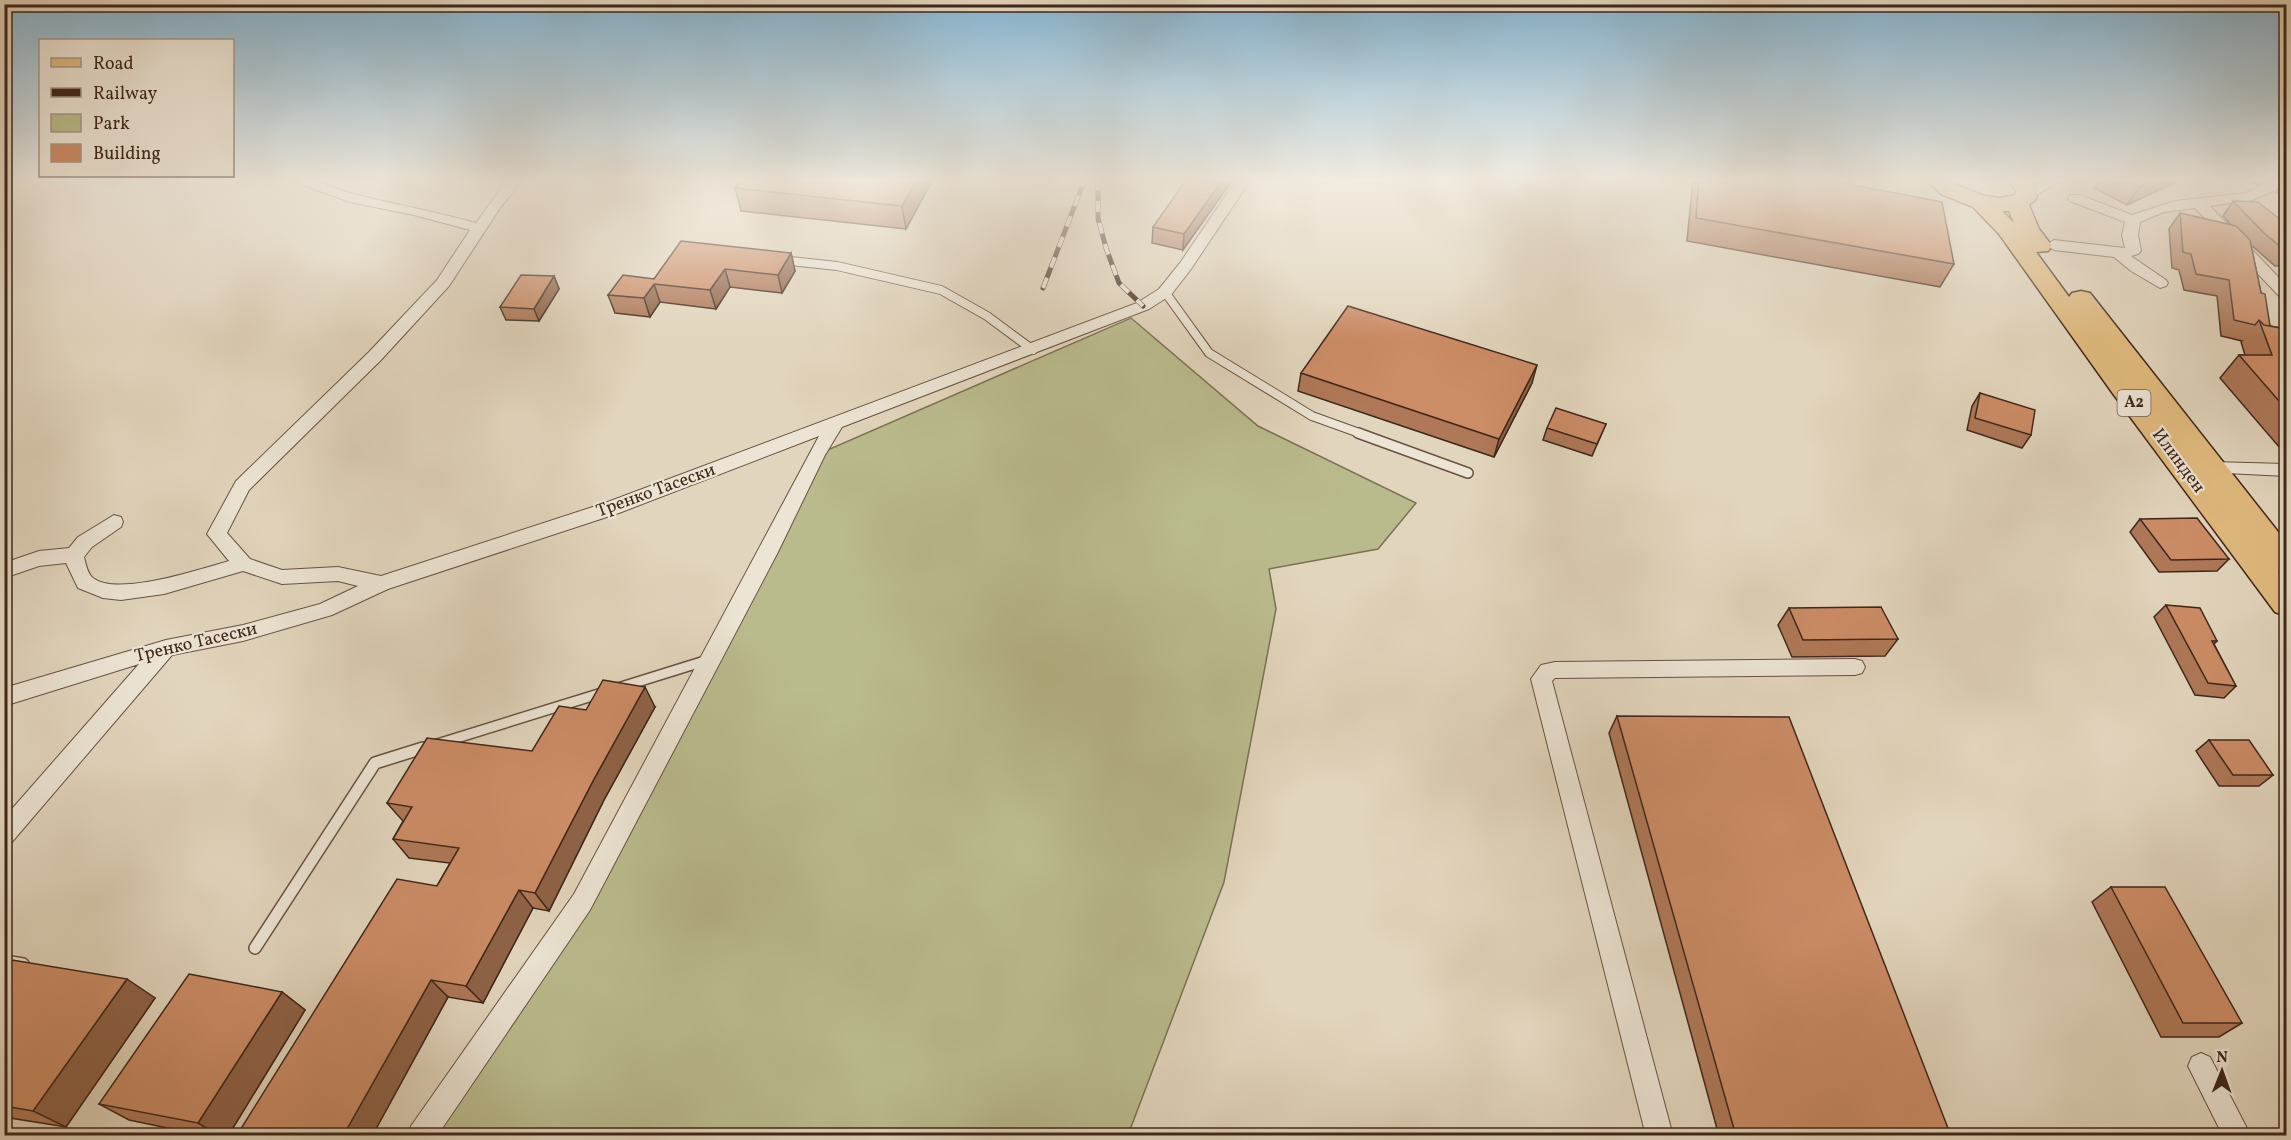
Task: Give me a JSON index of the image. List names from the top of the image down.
{
  "streets": {
    "main road": ["A2", "Илинден"],
    "street": ["Тренко Тасески"]
  },
  "legend": [
    "Road",
    "Railway",
    "Park",
    "Building"
  ],
  "north": "top"
}
